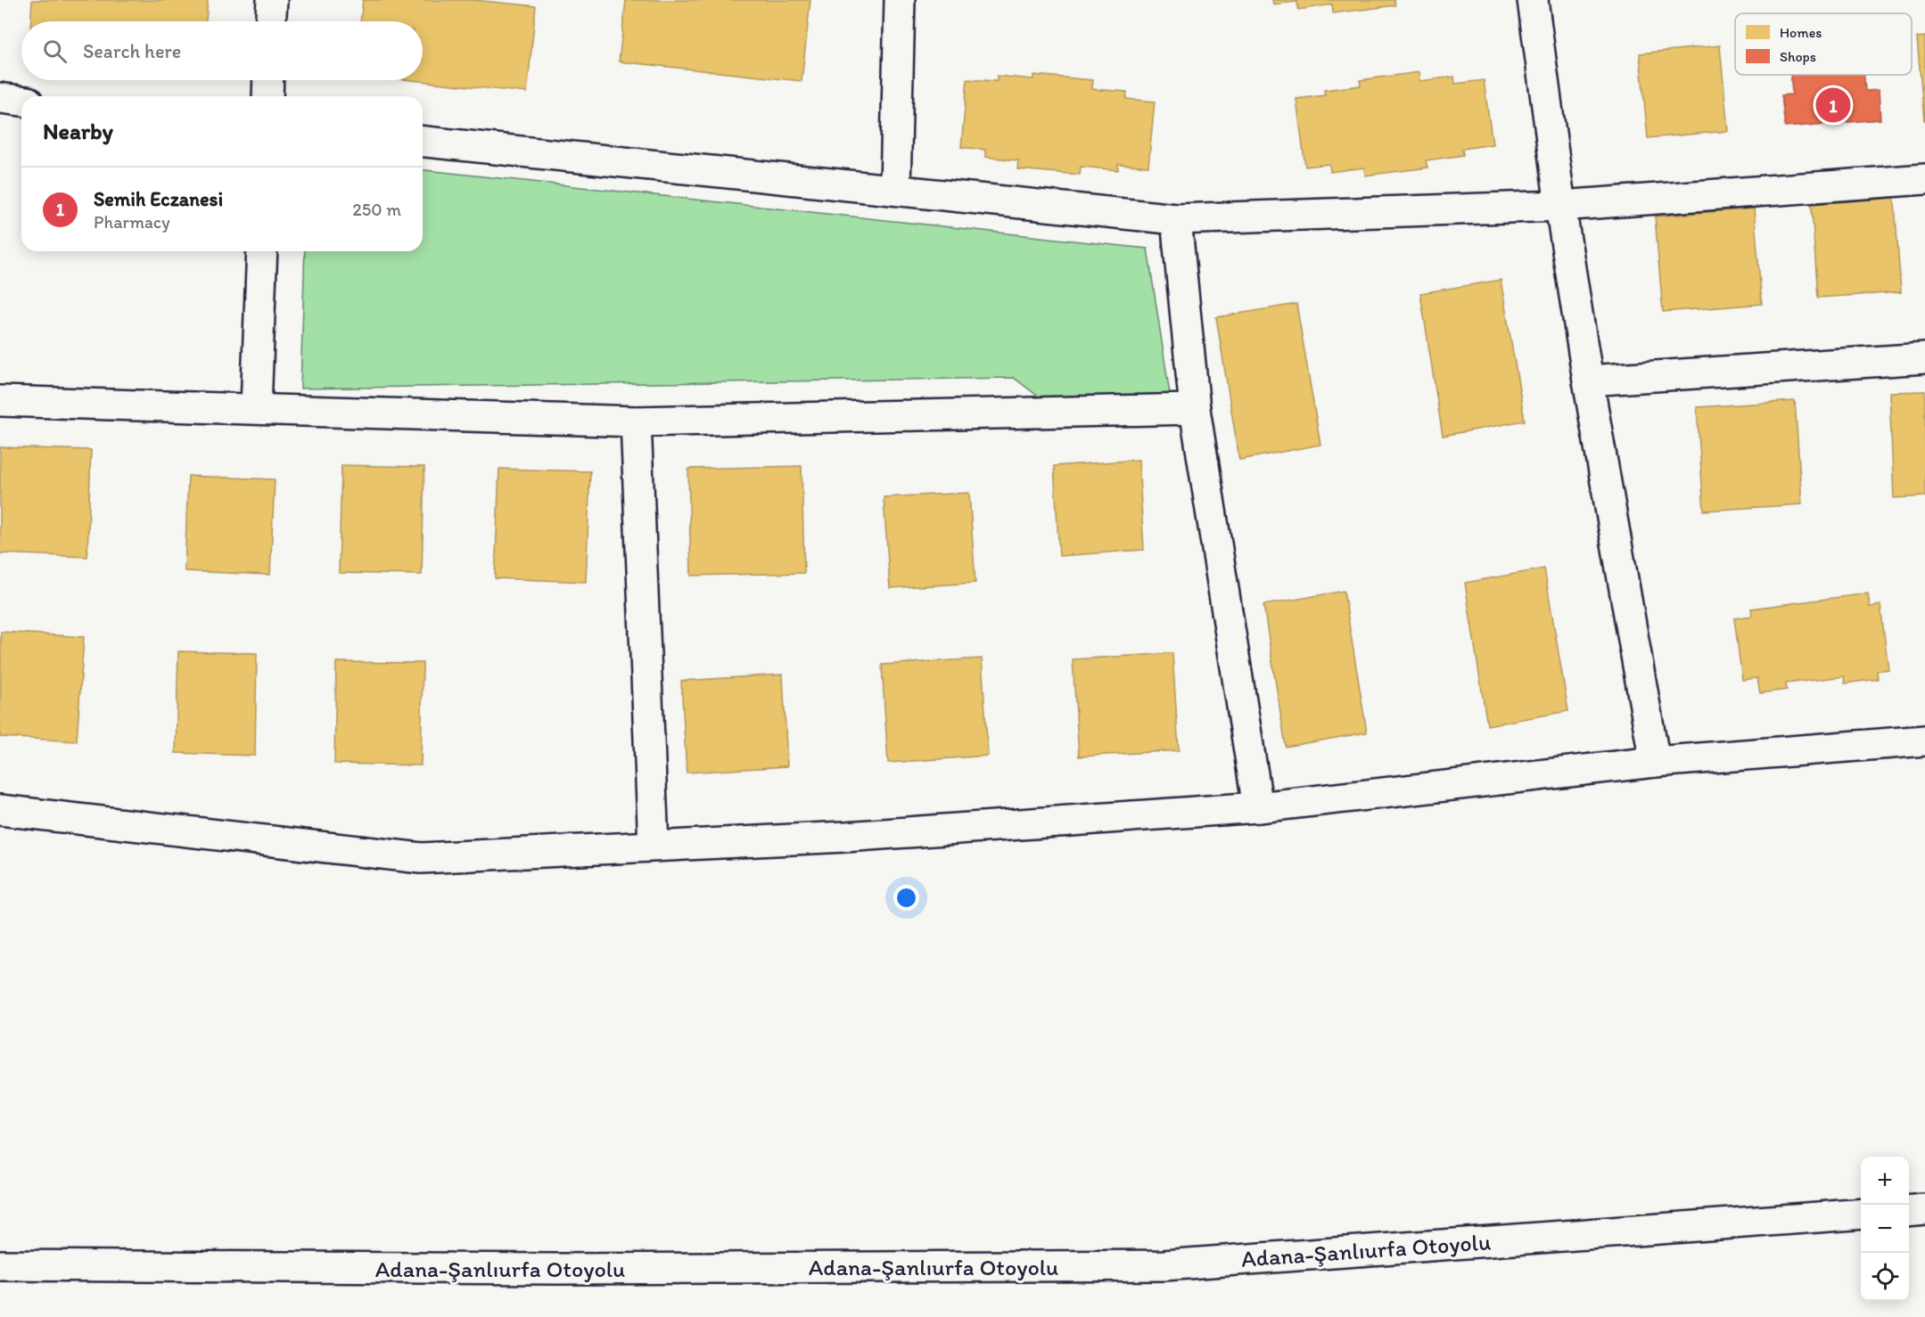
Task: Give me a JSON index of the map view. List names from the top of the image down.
{
  "streets": {
    "main road": ["Adana-Şanlıurfa Otoyolu"]
  },
  "legend": ["Homes", "Shops"],
  "page": {
    "search": "Search here",
    "pins": "1",
    "heading": "Nearby",
    "list": [
      {
        "mark": "1",
        "name": "Semih Eczanesi",
        "note": "Pharmacy",
        "value": "250 m"
      }
    ],
    "map_buttons": ["+", "−"]
  }
}
